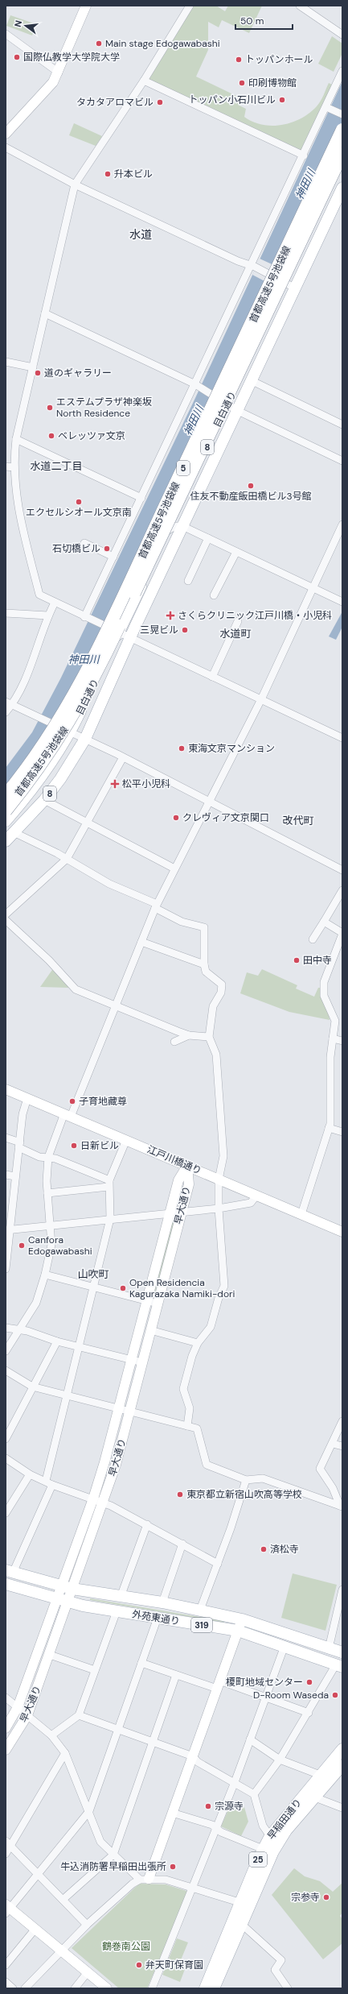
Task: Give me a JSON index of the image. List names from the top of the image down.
{
  "streets": {
    "highway": ["首都高速5号池袋線", "5"],
    "main road": [
      "目白通り",
      "8",
      "外苑東通り",
      "319",
      "早稲田通り",
      "25"
    ],
    "street": ["江戸川橋通り", "早大通り"]
  },
  "crossings": [
    ["江戸川橋通り", "早大通り"],
    ["早大通り", "外苑東通り"]
  ],
  "districts": [
    "水道",
    "水道二丁目",
    "水道町",
    "改代町",
    "山吹町"
  ],
  "water": ["神田川"],
  "parks": ["鶴巻南公園"],
  "places": {
    "other": [
      "Main stage Edogawabashi",
      "国際仏教学大学院大学",
      "トッパンホール",
      "印刷博物館",
      "トッパン小石川ビル",
      "タカタアロマビル",
      "升本ビル",
      "道のギャラリー",
      "エステムプラザ神楽坂 North Residence",
      "ベレッツァ文京",
      "住友不動産飯田橋ビル3号館",
      "エクセルシオール文京南",
      "石切橋ビル",
      "三晃ビル",
      "東海文京マンション",
      "クレヴィア文京関口",
      "田中寺",
      "子育地藏尊",
      "日新ビル",
      "Canfora Edogawabashi",
      "Open Residencia Kagurazaka Namiki-dori",
      "東京都立新宿山吹高等学校",
      "済松寺",
      "榎町地域センター",
      "D-Room Waseda",
      "宗源寺",
      "牛込消防署早稲田出張所",
      "宗参寺",
      "弁天町保育園"
    ],
    "health": ["さくらクリニック江戸川橋・小児科", "松平小児科"]
  },
  "scale_bar": "50 m",
  "north": "left"
}
